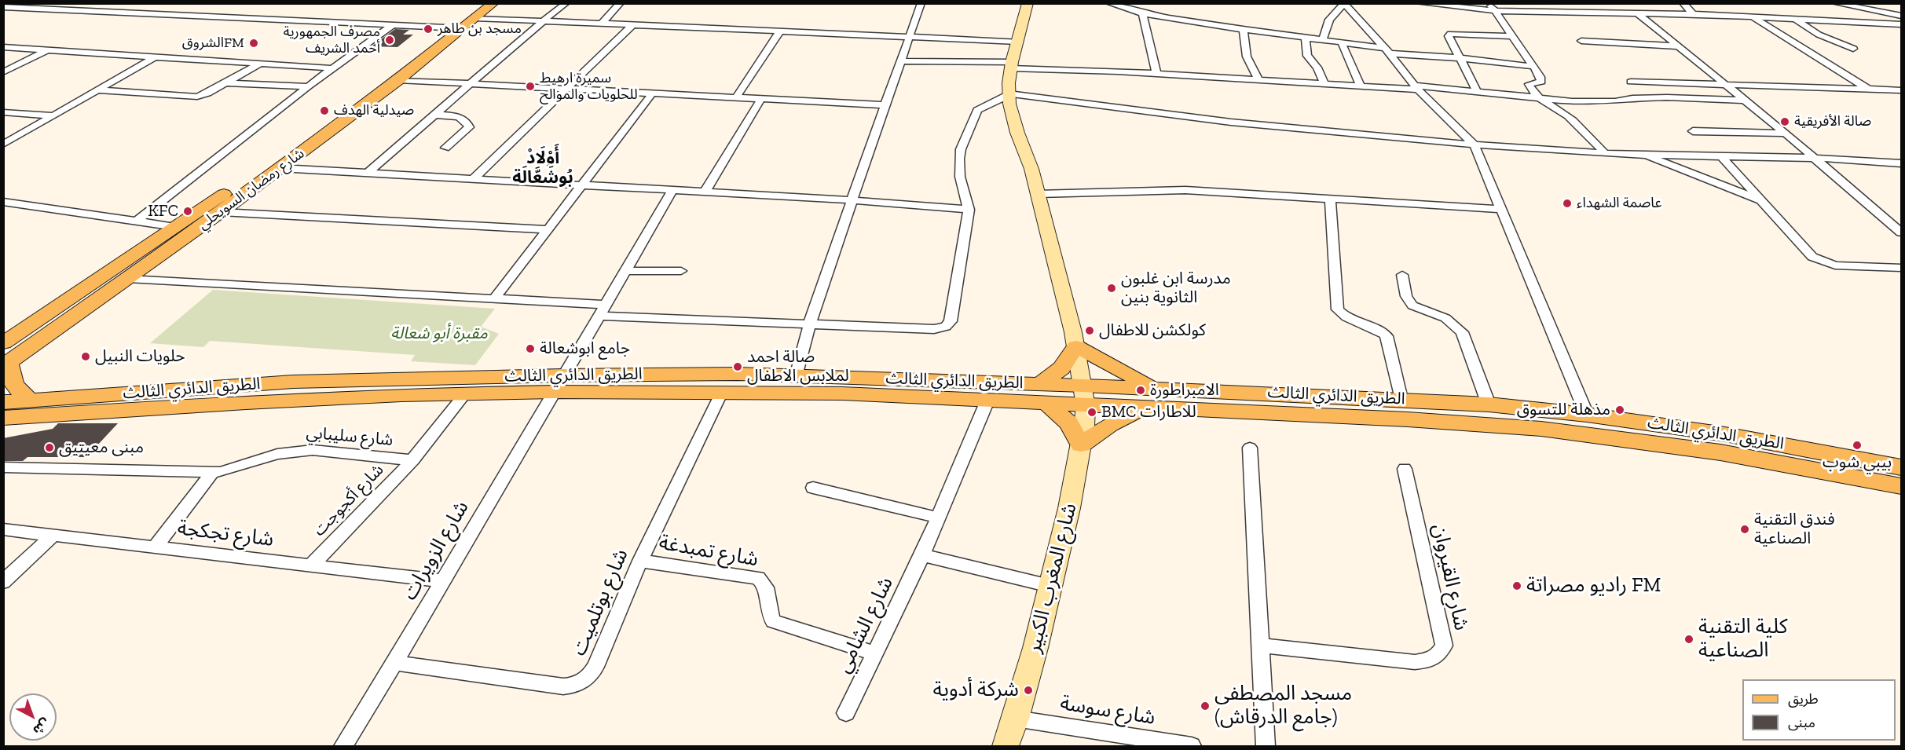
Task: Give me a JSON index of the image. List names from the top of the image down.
{
  "streets": {
    "main road": ["شارع رمضان السويحلي", "الطريق الدائري الثالث"],
    "street": [
      "شارع سليبابي",
      "شارع أكجوجت",
      "شارع تجكجة",
      "شارع الزويرات",
      "شارع تمبدغة",
      "شارع القيروان",
      "شارع المغرب الكبير",
      "شارع بوتلميت",
      "شارع الشامي",
      "شارع سوسة"
    ]
  },
  "crossings": [
    ["الطريق الدائري الثالث", "شارع أكجوجت"],
    ["الطريق الدائري الثالث", "شارع الزويرات"],
    ["الطريق الدائري الثالث", "شارع المغرب الكبير"],
    ["الطريق الدائري الثالث", "شارع بوتلميت"],
    ["الطريق الدائري الثالث", "شارع الشامي"],
    ["شارع سليبابي", "شارع أكجوجت"],
    ["شارع أكجوجت", "شارع تجكجة"],
    ["شارع تجكجة", "شارع الزويرات"],
    ["شارع الزويرات", "شارع بوتلميت"],
    ["شارع تمبدغة", "شارع بوتلميت"],
    ["شارع تمبدغة", "شارع الشامي"],
    ["شارع المغرب الكبير", "شارع سوسة"]
  ],
  "districts": ["أَوْلَادْ بُوشَعَّالَة"],
  "parks": ["مقبرة أبو شعالة"],
  "places": [
    "مسجد بن طاهر",
    "مصرف الجمهورية أحمد الشريف",
    "الشروقFM",
    "سميرة ارهيط للحلويات والموالح",
    "صيدلية الهدف",
    "صالة الأفريقية",
    "عاصمة الشهداء",
    "KFC",
    "مدرسة ابن غلبون الثانوية بنين",
    "كولكشن للاطفال",
    "جامع ابوشعالة",
    "حلويات النبيل",
    "صالة احمد لملابس الاطفال",
    "الامبراطورة",
    "مذهلة للتسوق",
    "BMC للاطارات",
    "بيبي شوب",
    "مبنى معيتيق",
    "فندق التقنية الصناعية",
    "راديو مصراتة FM",
    "كلية التقنية الصناعية",
    "شركة أدوية",
    "مسجد المصطفى (جامع الدرقاش)"
  ],
  "legend": ["طريق", "مبنى"],
  "north": "bottom right"
}
